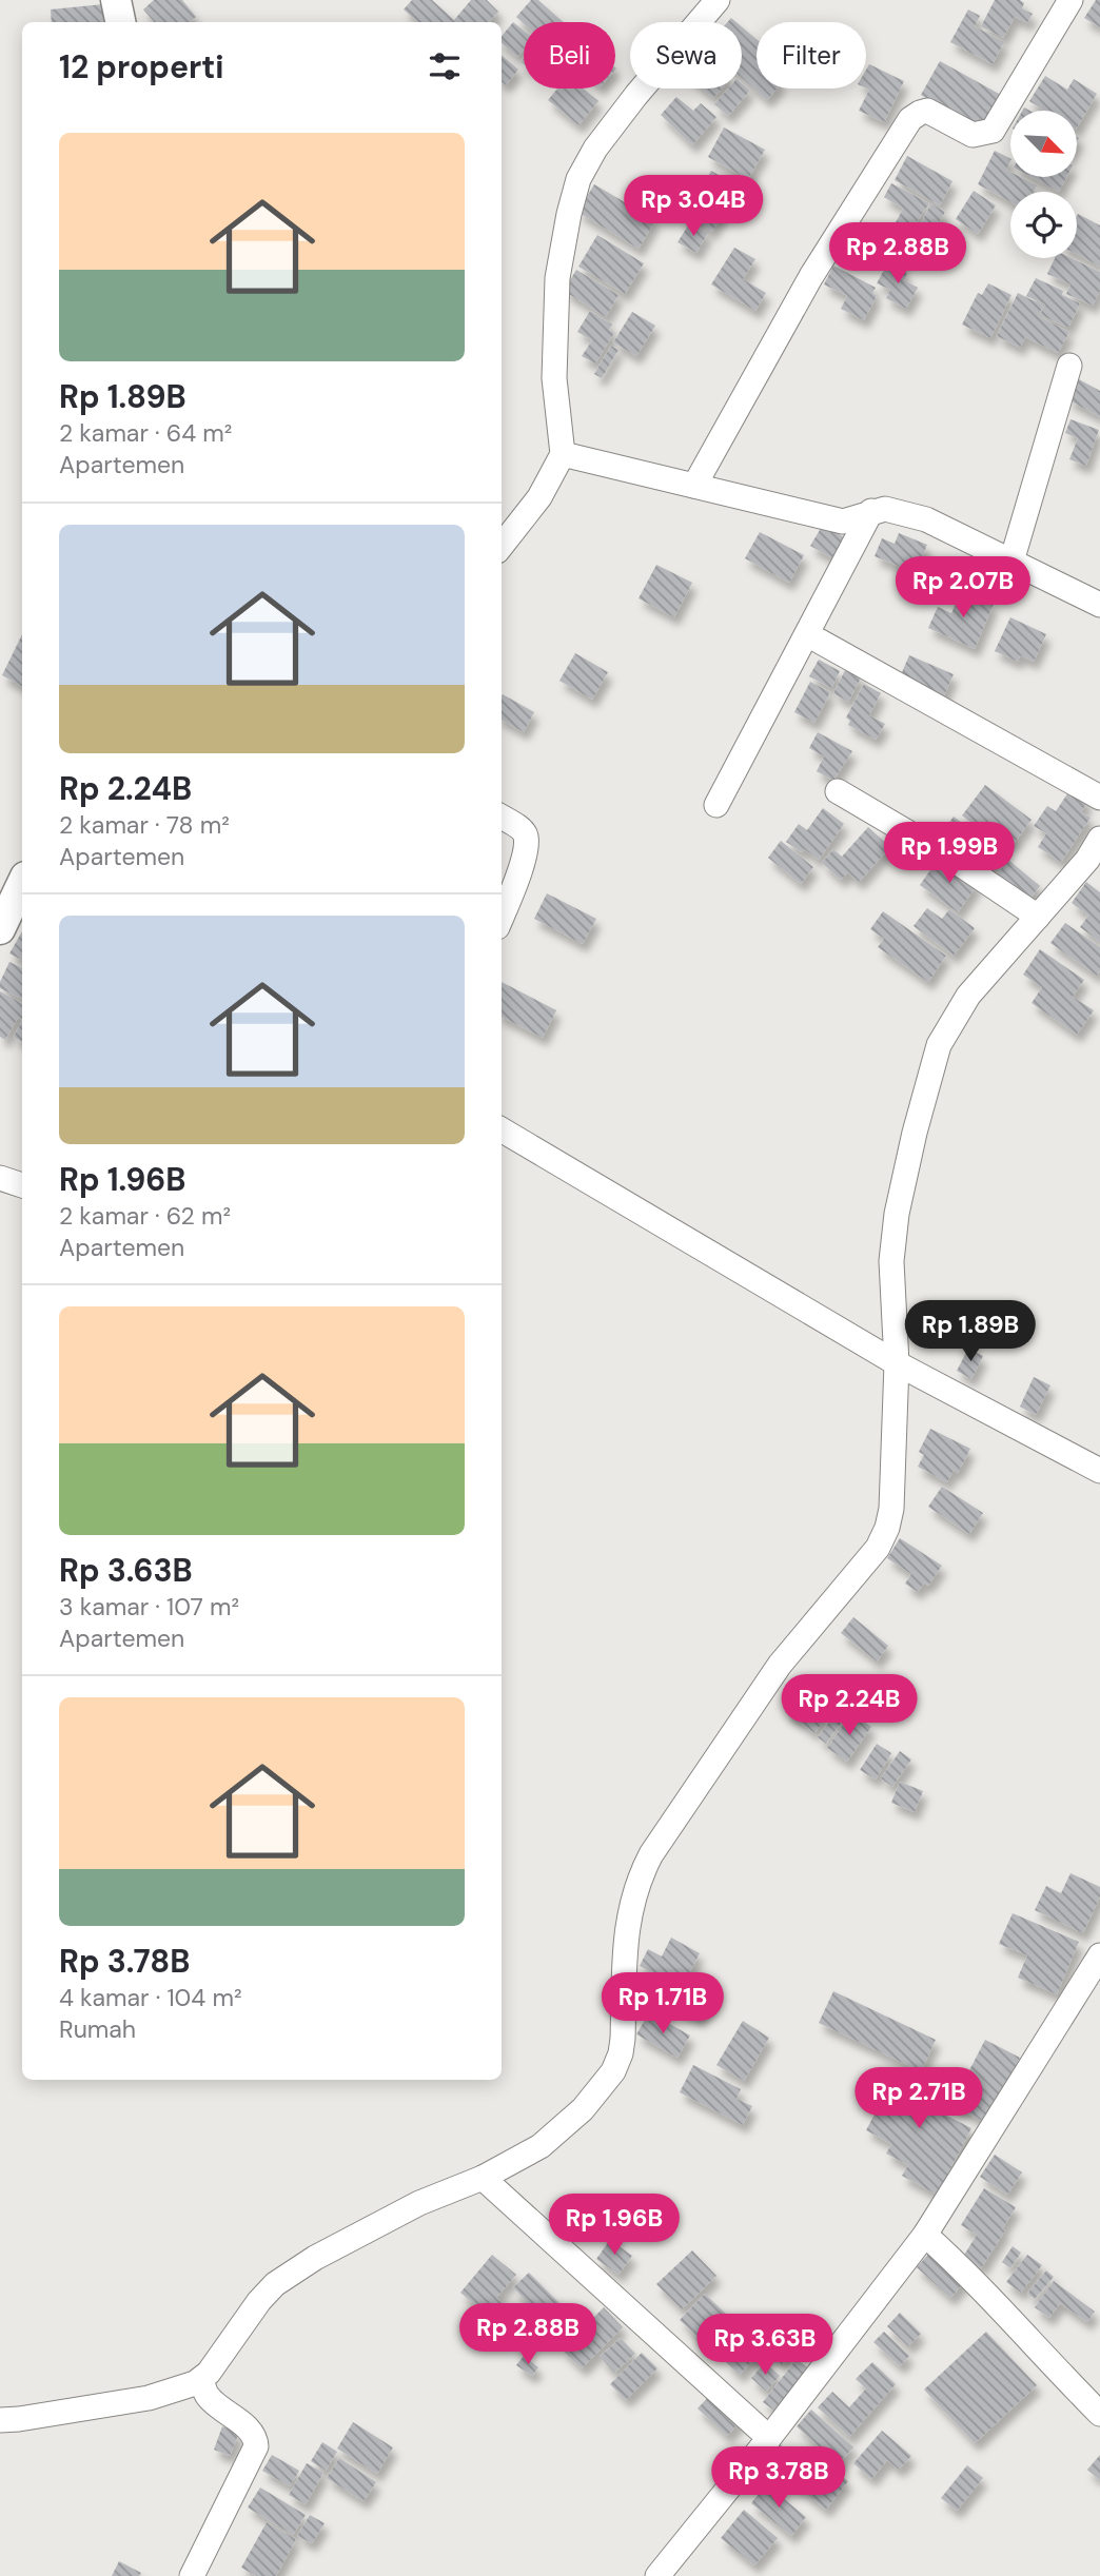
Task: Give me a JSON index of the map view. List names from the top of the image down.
{
  "north": "bottom right",
  "page": {
    "chip": ["Beli", "Sewa", "Filter"],
    "heading": "12 properti",
    "list": [
      {
        "name": "Rp 1.89B",
        "note": "2 kamar · 64 m² · Apartemen"
      },
      {
        "name": "Rp 2.24B",
        "note": "2 kamar · 78 m² · Apartemen"
      },
      {
        "name": "Rp 1.96B",
        "note": "2 kamar · 62 m² · Apartemen"
      },
      {
        "name": "Rp 3.63B",
        "note": "3 kamar · 107 m² · Apartemen"
      },
      {
        "name": "Rp 3.78B",
        "note": "4 kamar · 104 m² · Rumah"
      }
    ],
    "price": [
      "Rp 3.04B",
      "Rp 2.88B",
      "Rp 2.07B",
      "Rp 1.99B",
      "Rp 1.89B",
      "Rp 2.24B",
      "Rp 1.71B",
      "Rp 2.71B",
      "Rp 1.96B",
      "Rp 2.88B",
      "Rp 3.63B",
      "Rp 3.78B"
    ]
  }
}
